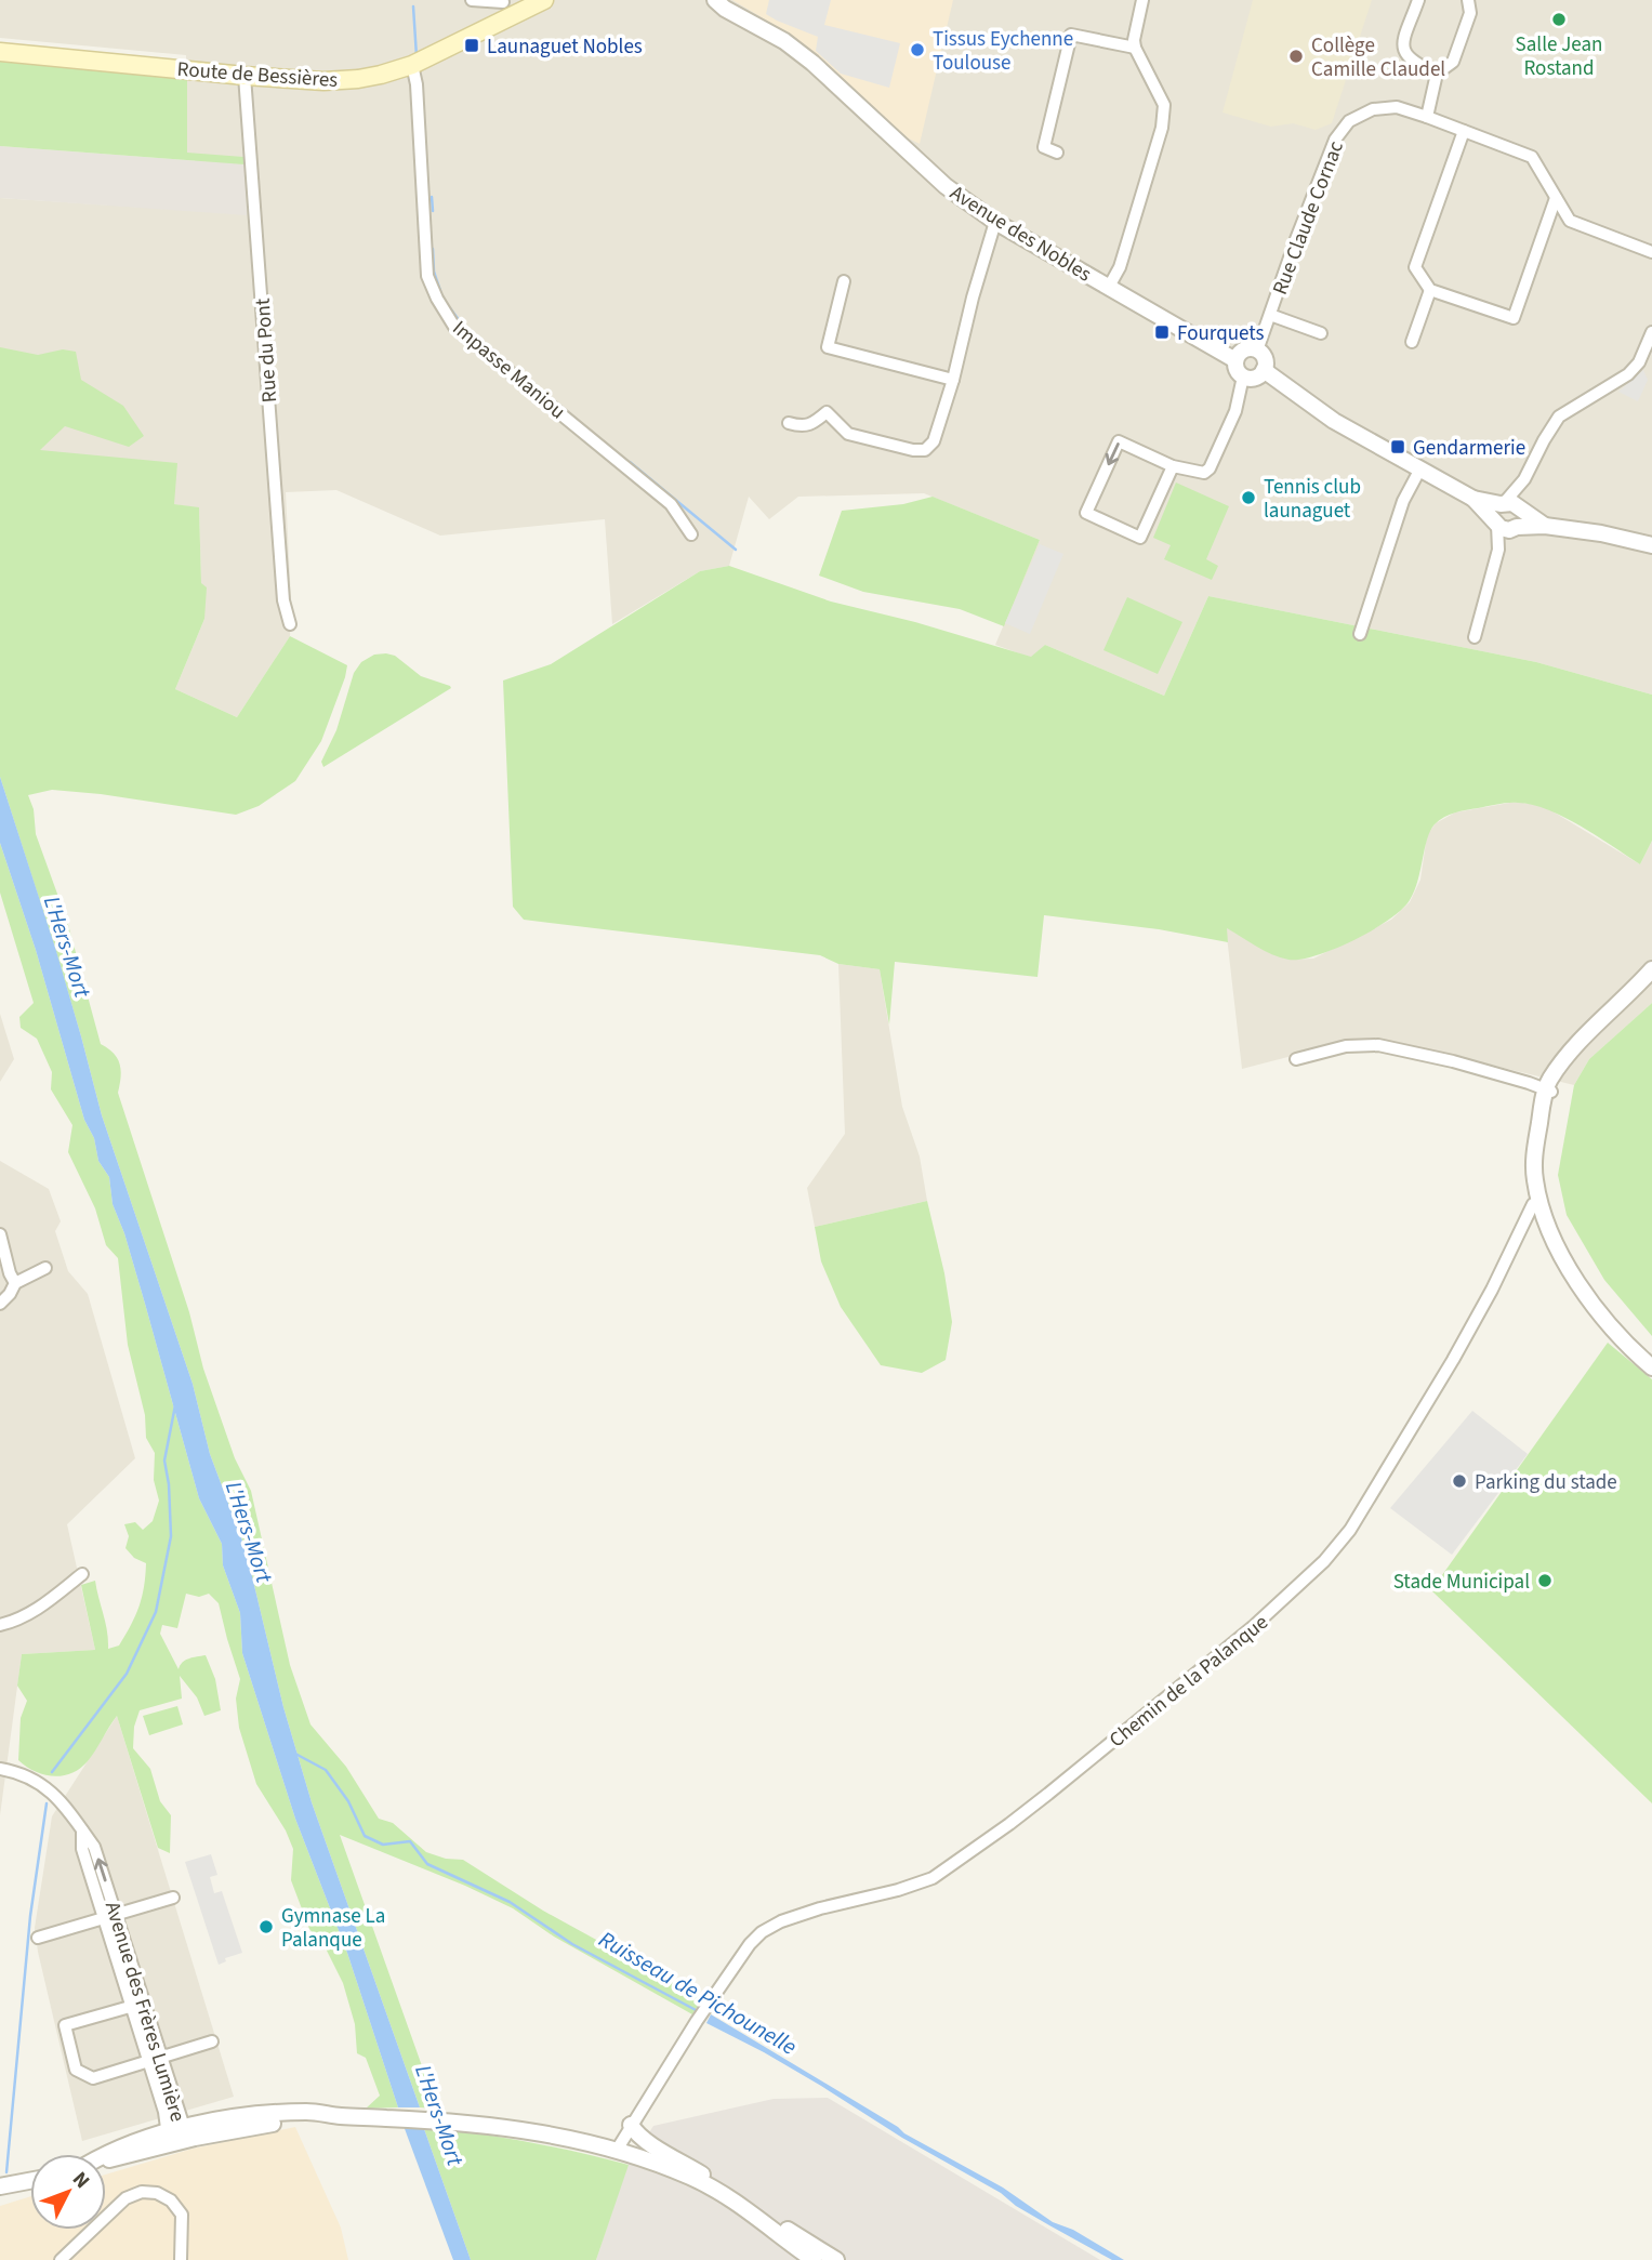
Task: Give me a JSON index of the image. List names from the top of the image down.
{
  "streets": {
    "main road": ["Route de Bessières"],
    "street": [
      "Rue Claude Cornac",
      "Avenue des Nobles",
      "Rue du Pont",
      "Impasse Maniou",
      "Chemin de la Palanque",
      "Avenue des Frères Lumière"
    ]
  },
  "crossings": [
    ["Route de Bessières", "Rue du Pont"],
    ["Route de Bessières", "Impasse Maniou"],
    ["Rue Claude Cornac", "Avenue des Nobles"]
  ],
  "water": ["L'Hers-Mort", "Ruisseau de Pichounelle"],
  "places": {
    "other": [
      "Salle Jean Rostand",
      "Tissus Eychenne Toulouse",
      "Collège Camille Claudel",
      "Tennis club launaguet",
      "Parking du stade",
      "Stade Municipal",
      "Gymnase La Palanque"
    ],
    "transit": ["Launaguet Nobles", "Fourquets", "Gendarmerie"]
  },
  "north": "top right"
}
